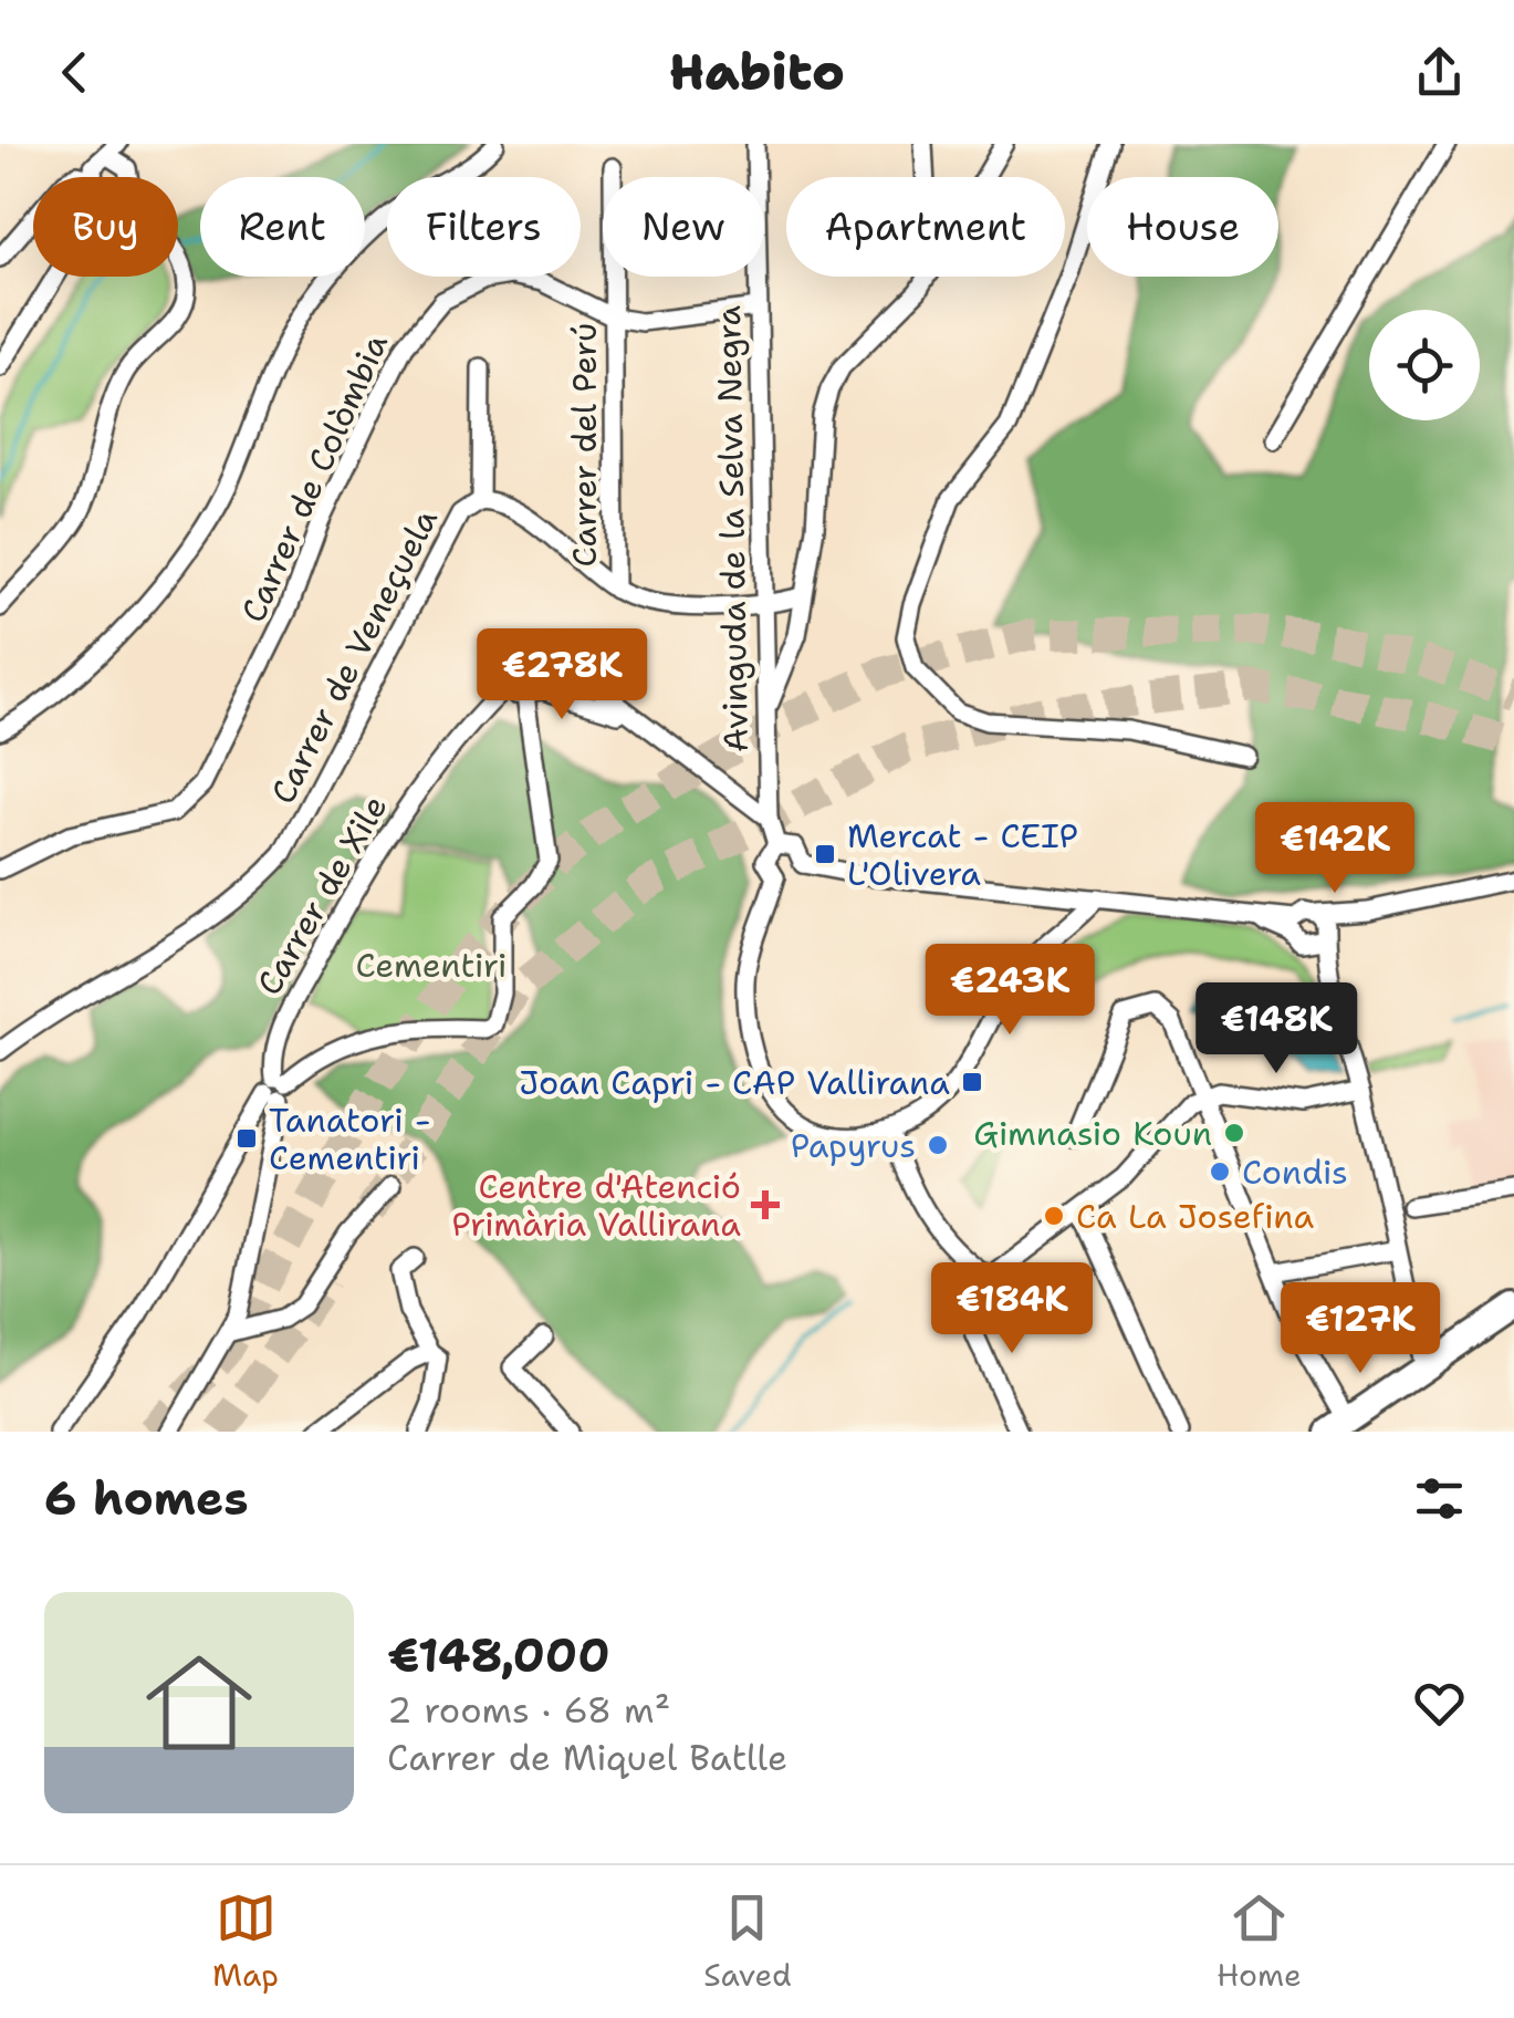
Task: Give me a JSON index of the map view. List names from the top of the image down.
{
  "streets": {
    "street": [
      "Carrer del Perú",
      "Carrer de Colòmbia",
      "Avinguda de la Selva Negra",
      "Carrer de Veneçuela",
      "Carrer de Xile"
    ]
  },
  "crossings": [
    ["Carrer del Perú", "Carrer de Colòmbia"],
    ["Carrer del Perú", "Carrer de Veneçuela"],
    ["Carrer de Colòmbia", "Avinguda de la Selva Negra"],
    ["Avinguda de la Selva Negra", "Carrer de Veneçuela"],
    ["Avinguda de la Selva Negra", "Carrer de Xile"]
  ],
  "parks": ["Cementiri"],
  "places": {
    "transit": ["Mercat - CEIP L'Olivera", "Joan Capri - CAP Vallirana", "Tanatori - Cementiri"],
    "other": [
      "Gimnasio Koun",
      "Papyrus",
      "Condis",
      "Ca La Josefina"
    ],
    "health": ["Centre d'Atenció Primària Vallirana"]
  },
  "page": {
    "header": "Habito",
    "chip": [
      "Buy",
      "Rent",
      "Filters",
      "New",
      "Apartment",
      "House"
    ],
    "price": [
      "€278K",
      "€142K",
      "€243K",
      "€148K",
      "€184K",
      "€127K"
    ],
    "heading": "6 homes",
    "list": [
      {
        "name": "€148,000",
        "note": "2 rooms · 68 m² · Carrer de Miquel Batlle"
      }
    ],
    "tabs": ["Map", "Saved", "Home"]
  }
}
